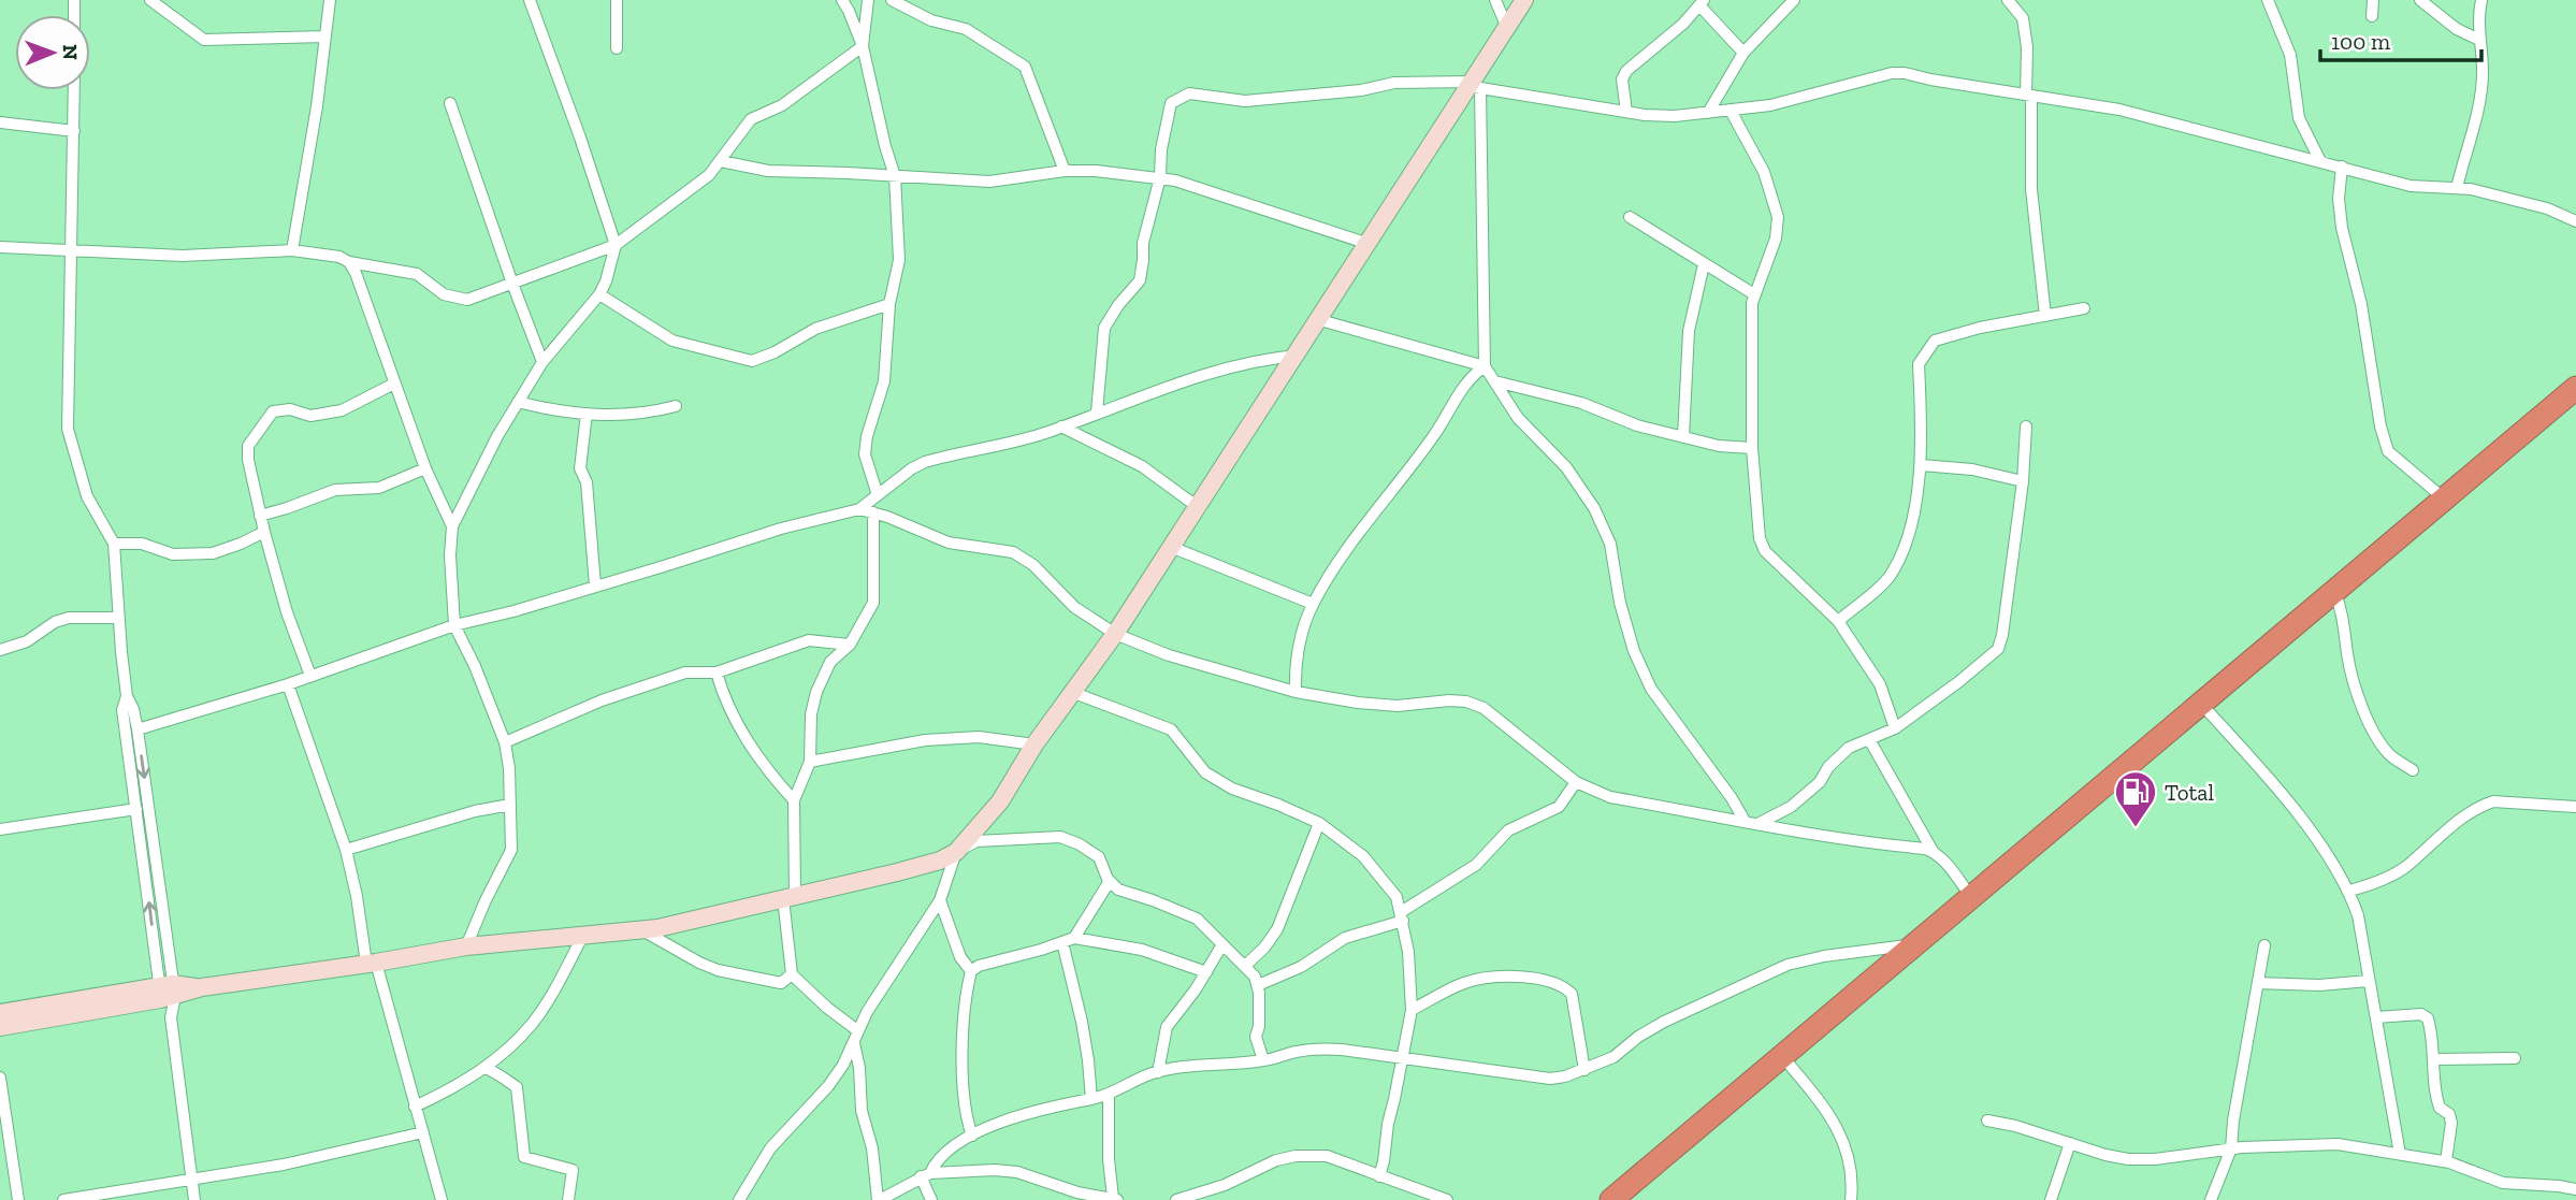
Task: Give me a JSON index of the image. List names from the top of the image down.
{
  "places": {
    "fuel station": ["Total"]
  },
  "scale_bar": "100 m",
  "north": "right"
}
